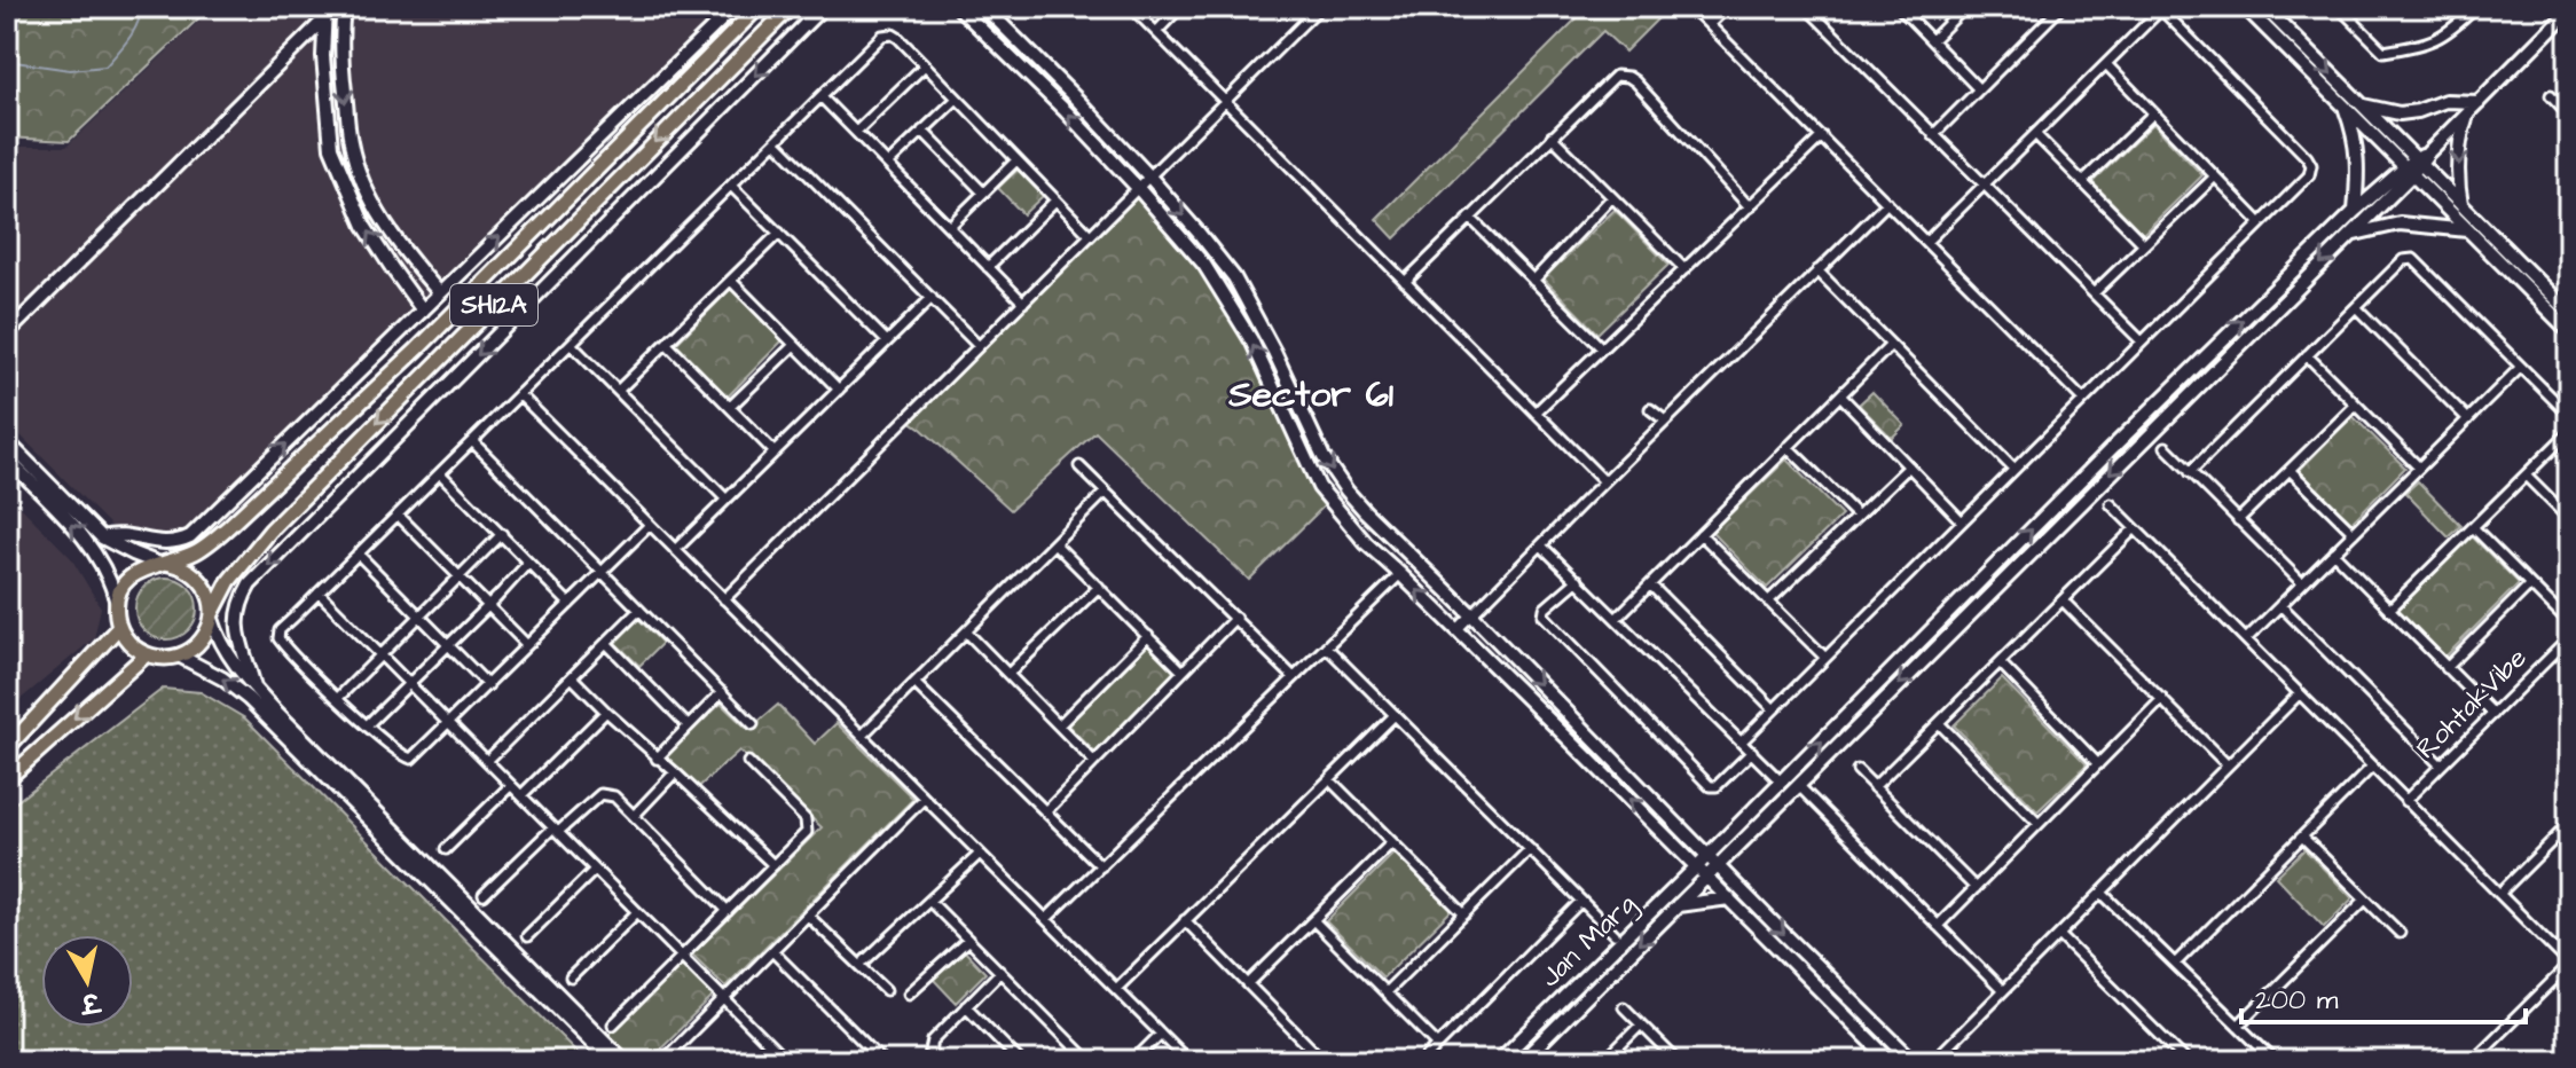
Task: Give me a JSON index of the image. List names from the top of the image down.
{
  "streets": {
    "main road": ["SH12A"],
    "street": ["RohtakVibe", "Jan Marg"]
  },
  "districts": ["Sector 61"],
  "scale_bar": "200 m",
  "north": "bottom"
}
